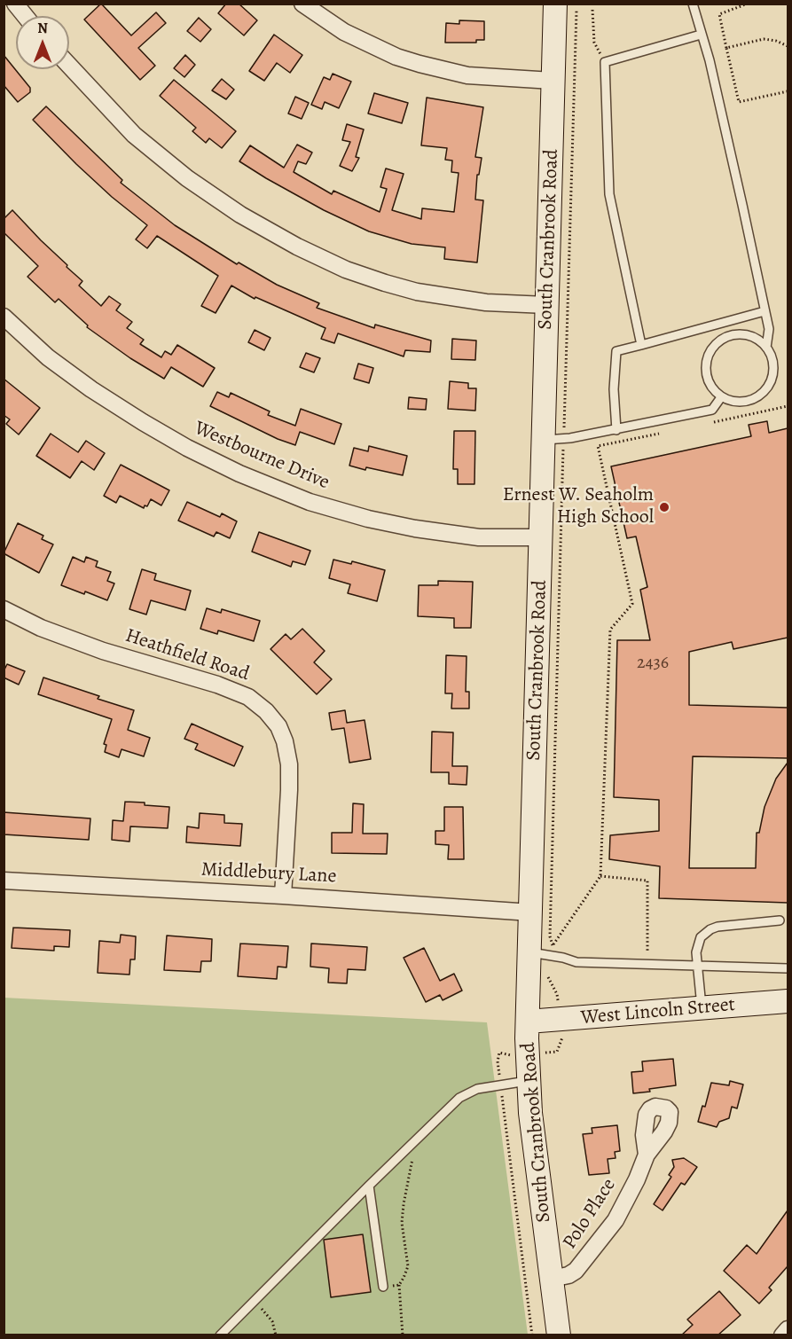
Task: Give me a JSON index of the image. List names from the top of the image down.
{
  "streets": {
    "street": [
      "South Cranbrook Road",
      "Westbourne Drive",
      "Heathfield Road",
      "Middlebury Lane",
      "West Lincoln Street",
      "Polo Place"
    ]
  },
  "crossings": [
    ["South Cranbrook Road", "Westbourne Drive"],
    ["South Cranbrook Road", "Middlebury Lane"],
    ["South Cranbrook Road", "West Lincoln Street"],
    ["South Cranbrook Road", "Polo Place"],
    ["Heathfield Road", "Middlebury Lane"]
  ],
  "places": ["Ernest W. Seaholm High School"],
  "house_numbers": ["2436"],
  "north": "top"
}
